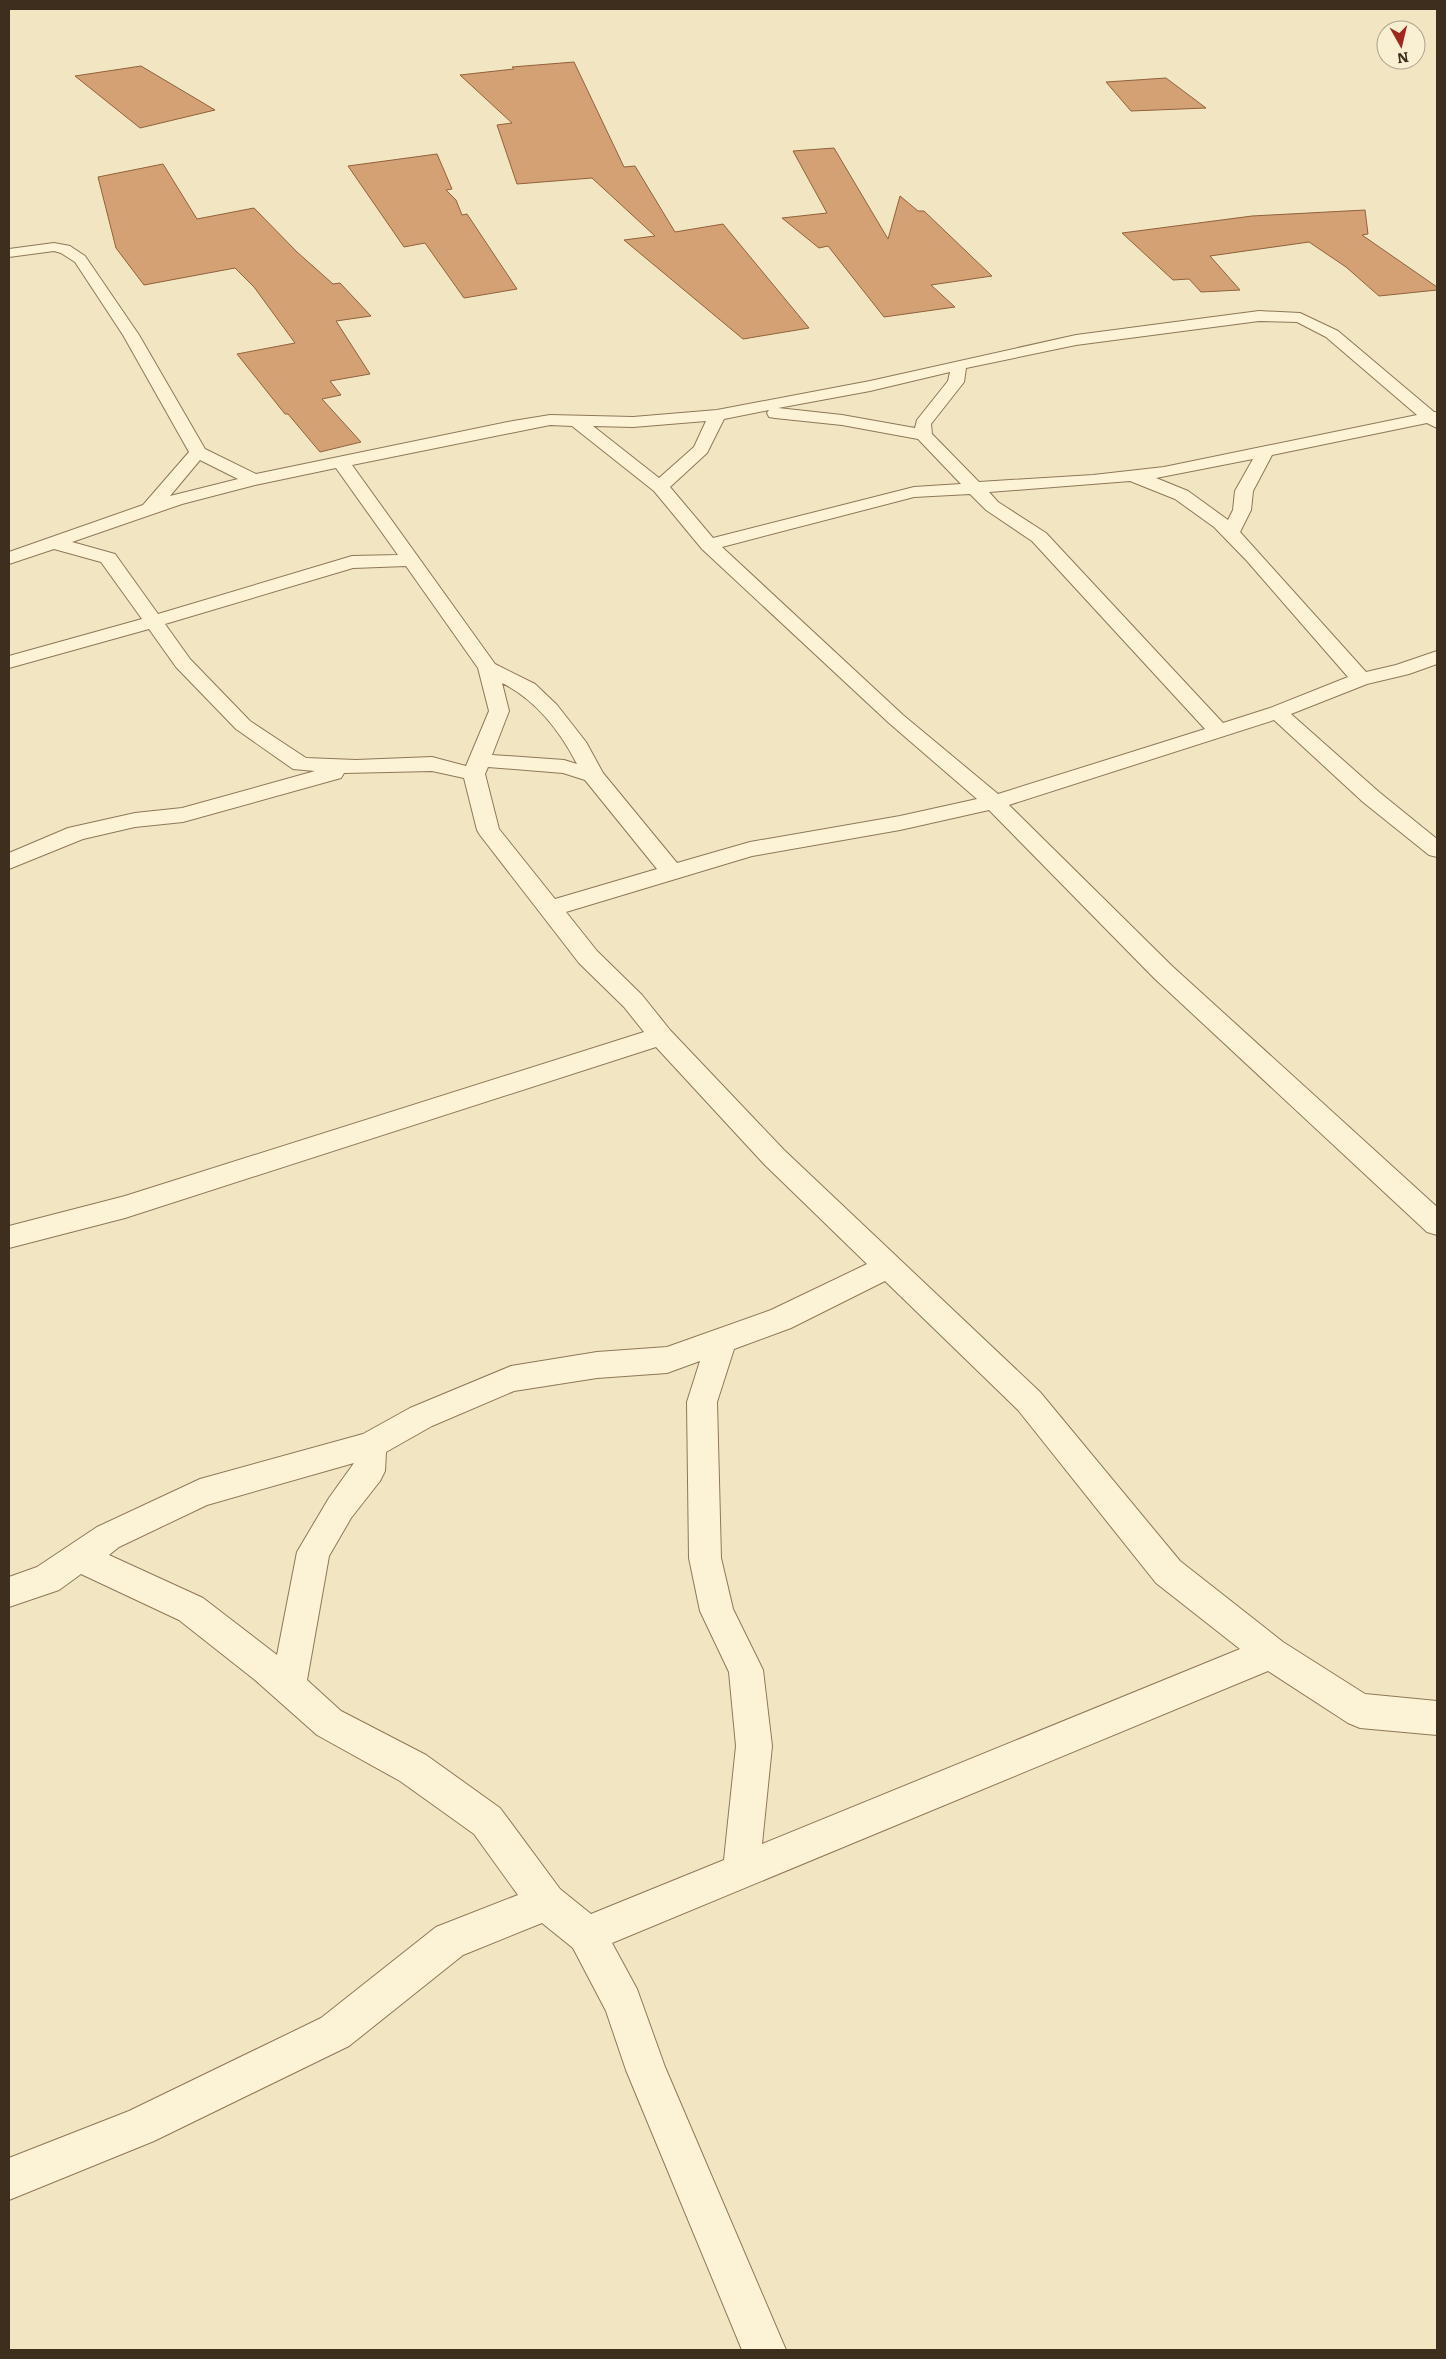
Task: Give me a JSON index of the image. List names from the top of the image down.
{
  "north": "bottom"
}
